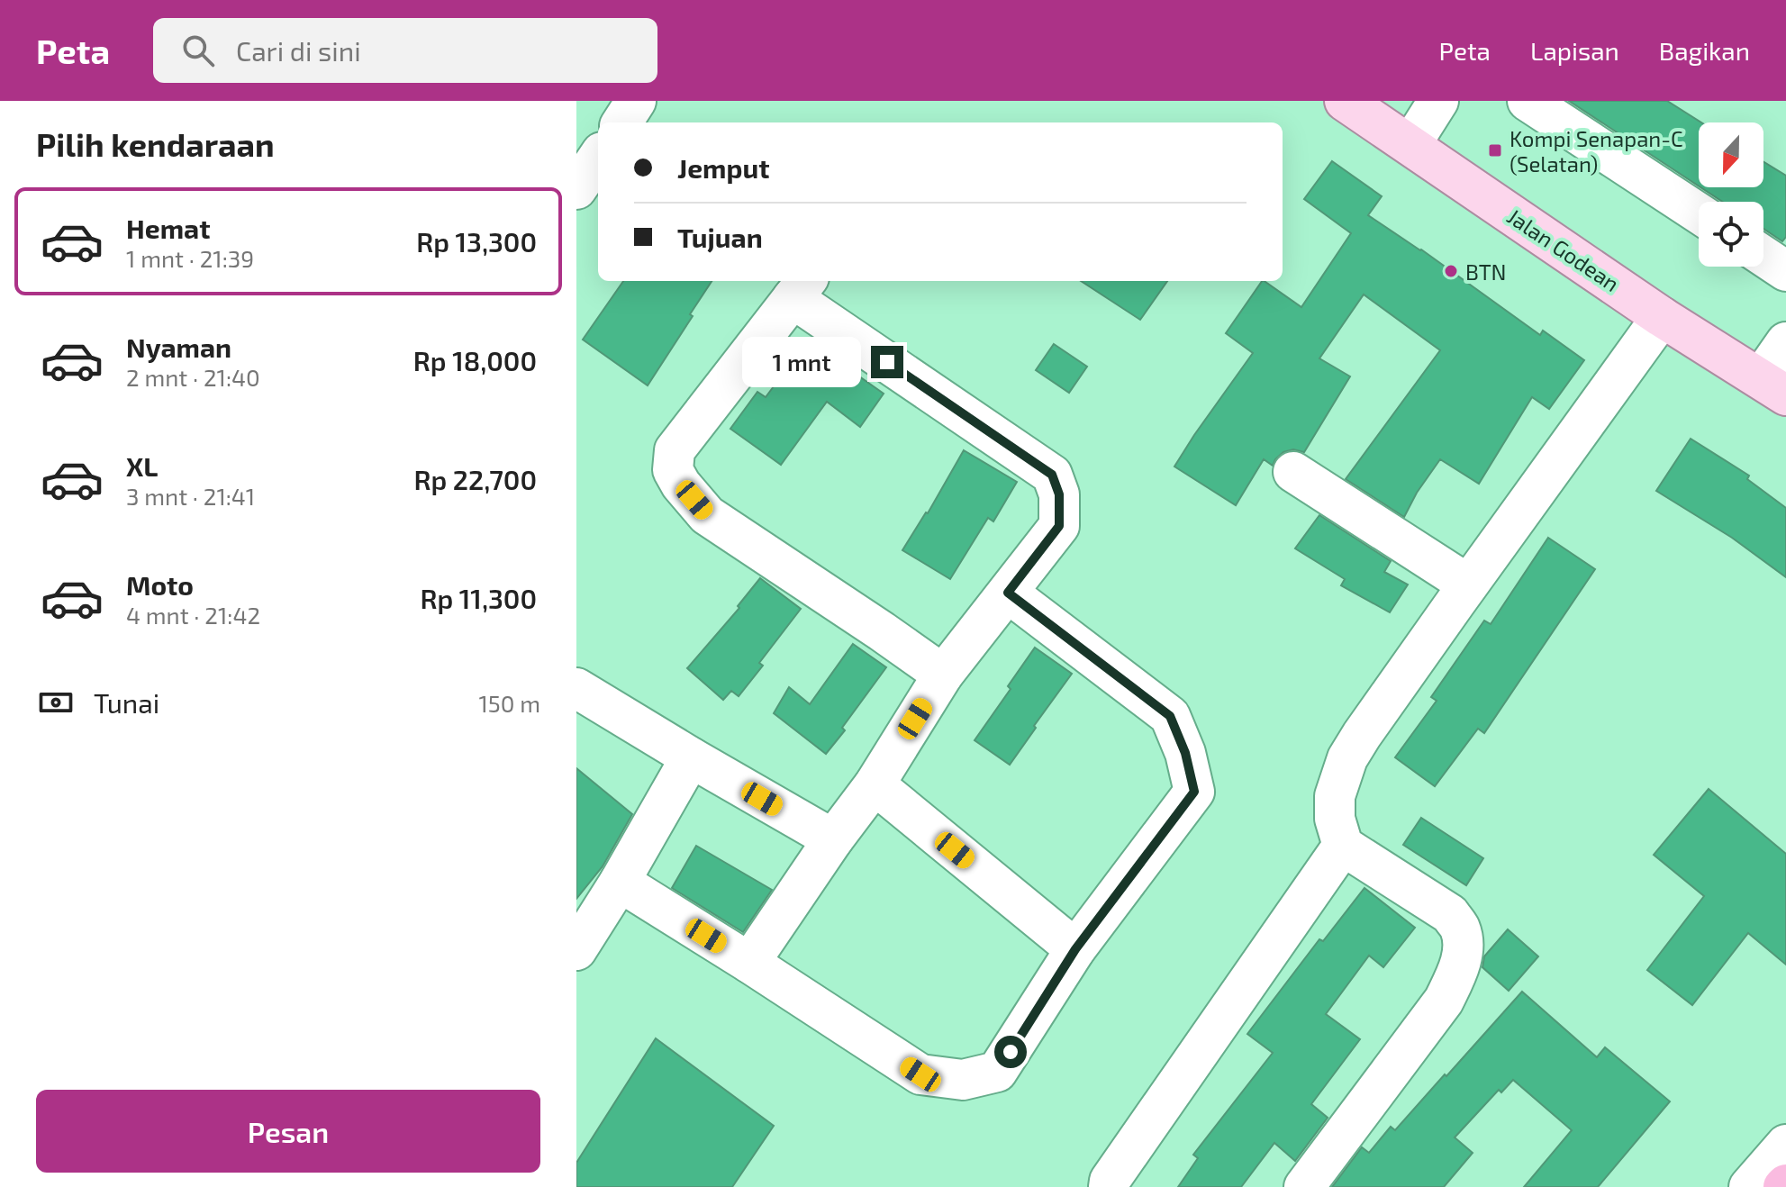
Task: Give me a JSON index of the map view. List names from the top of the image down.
{
  "streets": {
    "main road": ["Jalan Godean"]
  },
  "places": {
    "transit": ["Kompi Senapan-C (Selatan)"],
    "other": ["BTN"]
  },
  "north": "bottom",
  "page": {
    "header": "Peta",
    "search": "Cari di sini",
    "nav": ["Peta", "Lapisan", "Bagikan"],
    "heading": "Pilih kendaraan",
    "banner": ["Jemput", "Tujuan"],
    "list": [
      {
        "name": "Hemat",
        "note": "1 mnt · 21:39",
        "value": "Rp 13,300"
      },
      {
        "name": "Nyaman",
        "note": "2 mnt · 21:40",
        "value": "Rp 18,000"
      },
      {
        "name": "XL",
        "note": "3 mnt · 21:41",
        "value": "Rp 22,700"
      },
      {
        "name": "Moto",
        "note": "4 mnt · 21:42",
        "value": "Rp 11,300"
      }
    ],
    "bubble": "1 mnt",
    "pay": ["Tunai", "150 m"],
    "buttons": "Pesan"
  }
}
